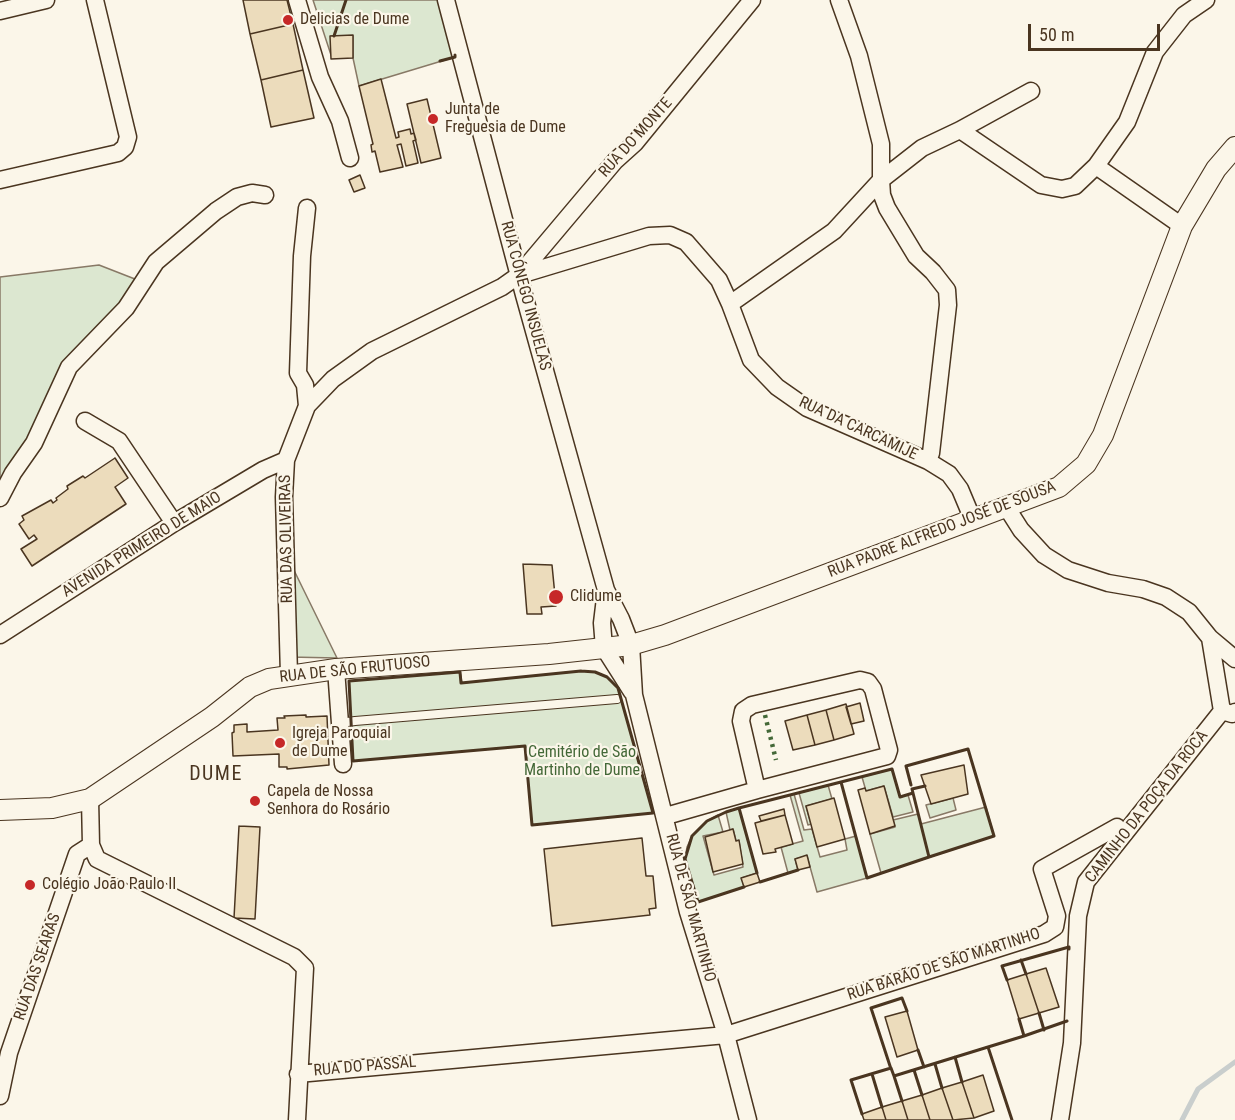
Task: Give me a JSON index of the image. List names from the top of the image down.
{
  "streets": {
    "street": [
      "RUA DO MONTE",
      "RUA CÓNEGO INSUELAS",
      "RUA DA CARCAMIJE",
      "RUA PADRE ALFREDO JOSÉ DE SOUSA",
      "RUA DAS OLIVEIRAS",
      "AVENIDA PRIMEIRO DE MAIO",
      "RUA DE SÃO FRUTUOSO",
      "CAMINHO DA POÇA DA ROCA",
      "RUA DE SÃO MARTINHO",
      "RUA BARÃO DE SÃO MARTINHO",
      "RUA DAS SEARAS",
      "RUA DO PASSAL"
    ]
  },
  "crossings": [
    ["RUA DO MONTE", "RUA CÓNEGO INSUELAS"],
    ["RUA DO MONTE", "RUA DA CARCAMIJE"],
    ["RUA DO MONTE", "RUA DAS OLIVEIRAS"],
    ["RUA CÓNEGO INSUELAS", "RUA DA CARCAMIJE"],
    ["RUA CÓNEGO INSUELAS", "RUA PADRE ALFREDO JOSÉ DE SOUSA"],
    ["RUA CÓNEGO INSUELAS", "RUA DAS OLIVEIRAS"],
    ["RUA CÓNEGO INSUELAS", "RUA DE SÃO FRUTUOSO"],
    ["RUA CÓNEGO INSUELAS", "RUA DE SÃO MARTINHO"],
    ["RUA DA CARCAMIJE", "RUA PADRE ALFREDO JOSÉ DE SOUSA"],
    ["RUA DA CARCAMIJE", "RUA DAS OLIVEIRAS"],
    ["RUA PADRE ALFREDO JOSÉ DE SOUSA", "RUA DE SÃO FRUTUOSO"],
    ["RUA PADRE ALFREDO JOSÉ DE SOUSA", "RUA DE SÃO MARTINHO"],
    ["RUA DAS OLIVEIRAS", "AVENIDA PRIMEIRO DE MAIO"],
    ["RUA DAS OLIVEIRAS", "RUA DE SÃO FRUTUOSO"],
    ["RUA DE SÃO FRUTUOSO", "RUA DE SÃO MARTINHO"],
    ["RUA DE SÃO MARTINHO", "RUA BARÃO DE SÃO MARTINHO"],
    ["RUA DE SÃO MARTINHO", "RUA DO PASSAL"],
    ["RUA BARÃO DE SÃO MARTINHO", "RUA DO PASSAL"],
    ["RUA DAS SEARAS", "RUA DO PASSAL"]
  ],
  "districts": ["DUME"],
  "parks": ["Cemitério de São Martinho de Dume"],
  "places": [
    "Delicias de Dume",
    "Junta de Freguesia de Dume",
    "Clidume",
    "Igreja Paroquial de Dume",
    "Capela de Nossa Senhora do Rosário",
    "Colégio João Paulo II"
  ],
  "scale_bar": "50 m"
}
